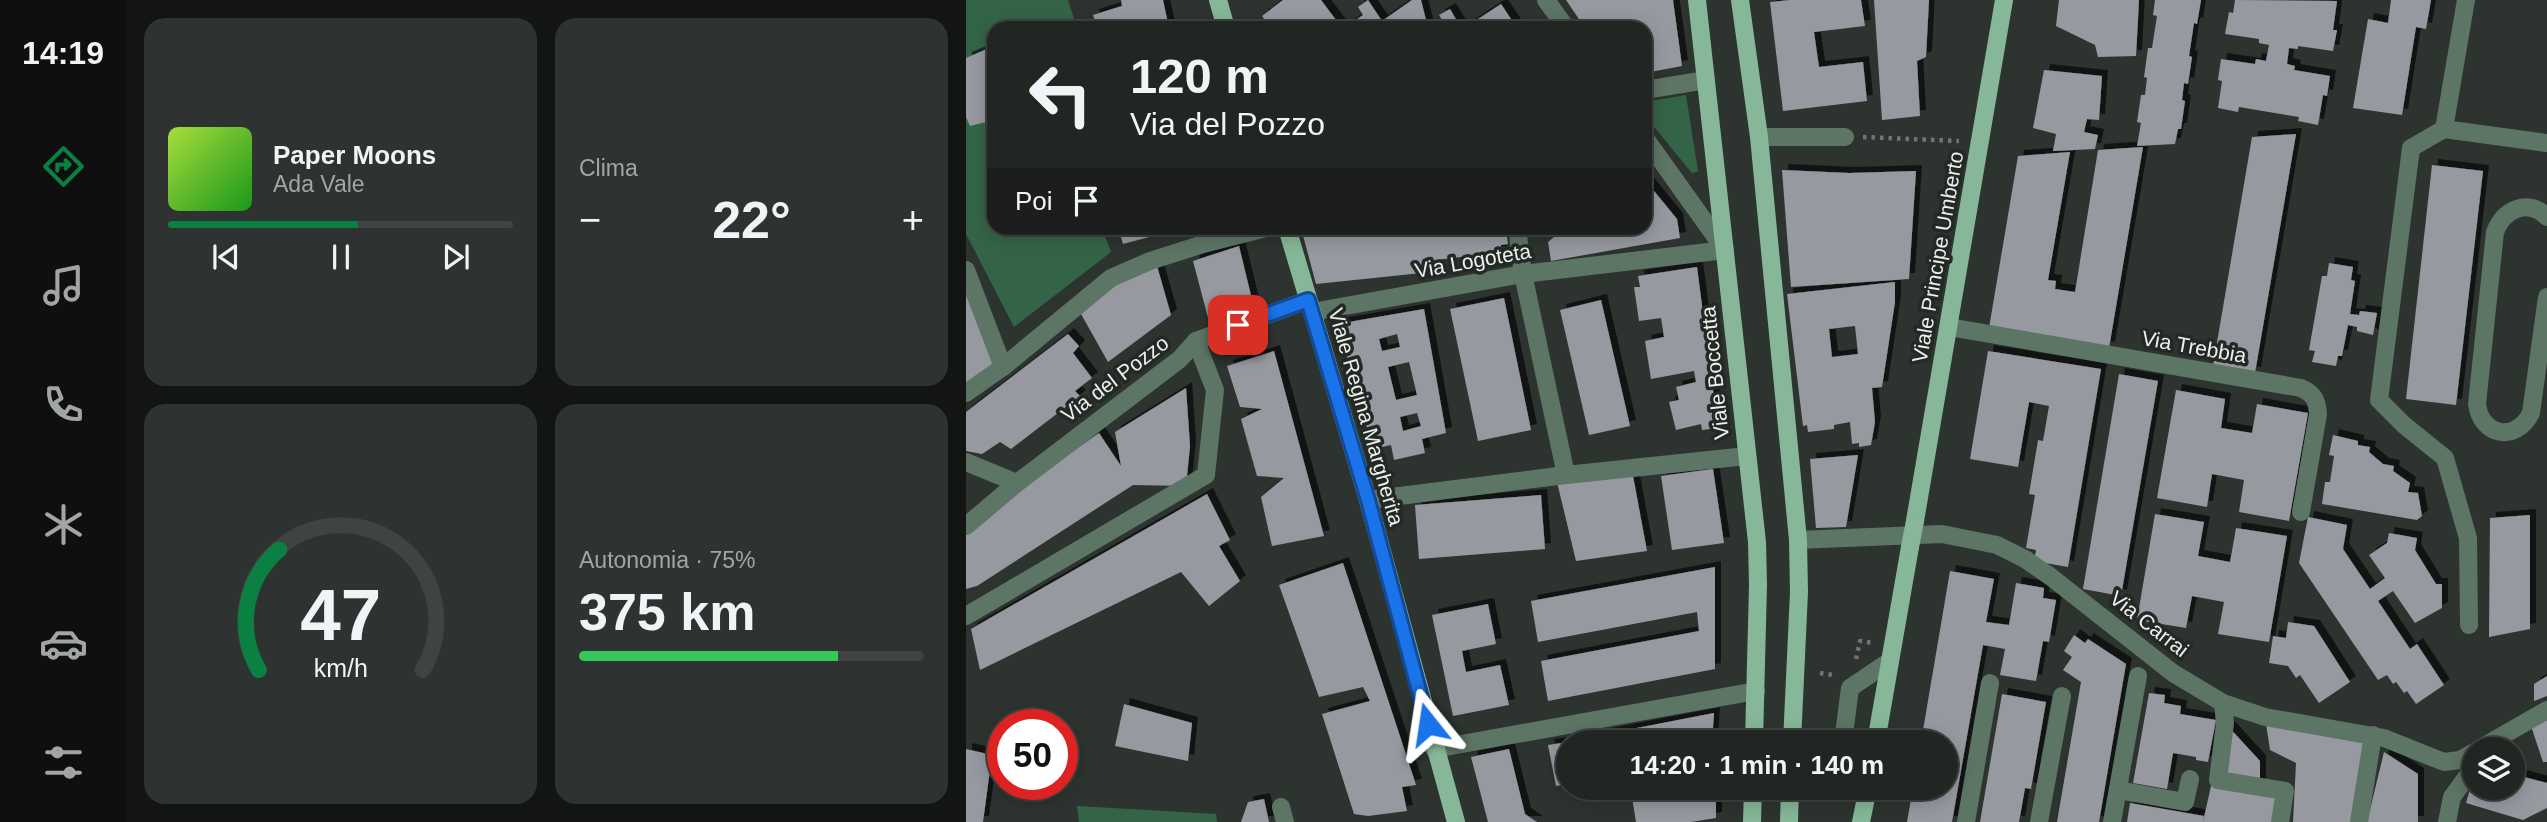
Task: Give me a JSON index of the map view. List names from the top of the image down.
{
  "streets": {
    "main road": ["Viale Principe Umberto", "Viale Boccetta", "Viale Regina Margherita"],
    "street": [
      "Via Logoteta",
      "Via Trebbia",
      "Via del Pozzo",
      "Via Carrai"
    ]
  },
  "crossings": [
    ["Viale Principe Umberto", "Via Trebbia"],
    ["Via Logoteta", "Viale Boccetta"],
    ["Via Logoteta", "Via del Pozzo"],
    ["Via Logoteta", "Viale Regina Margherita"],
    ["Via del Pozzo", "Viale Regina Margherita"]
  ],
  "page": {
    "tabs": "14:19",
    "tile": [
      "Clima",
      ["Autonomia · 75%", "375 km"]
    ],
    "turn": ["120 m", "Via del Pozzo"],
    "song": ["Paper Moons", "Ada Vale"],
    "then": "Poi",
    "heat": ["−", "22°", "+"],
    "limit": "50",
    "trip": "14:20 · 1 min · 140 m",
    "gauge": ["47", "km/h"]
  }
}
